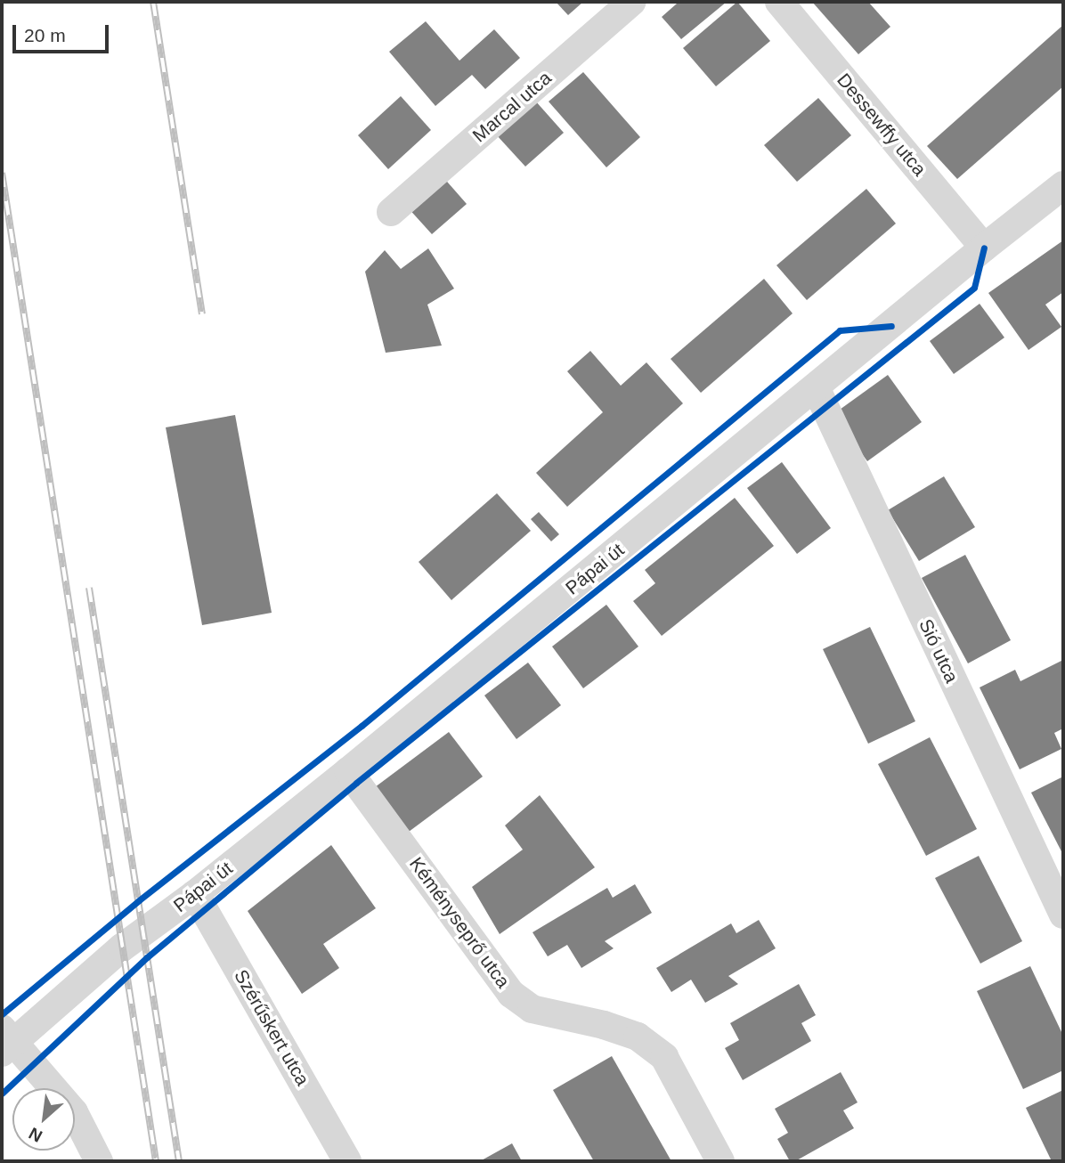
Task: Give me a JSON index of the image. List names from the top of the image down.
{
  "streets": {
    "street": [
      "Marcal utca",
      "Dessewffy utca",
      "Pápai út",
      "Sió utca",
      "Kéményseprő utca",
      "Szérűskert utca"
    ]
  },
  "crossings": [
    ["Dessewffy utca", "Pápai út"],
    ["Pápai út", "Sió utca"],
    ["Pápai út", "Kéményseprő utca"],
    ["Pápai út", "Szérűskert utca"]
  ],
  "scale_bar": "20 m",
  "north": "bottom left"
}
